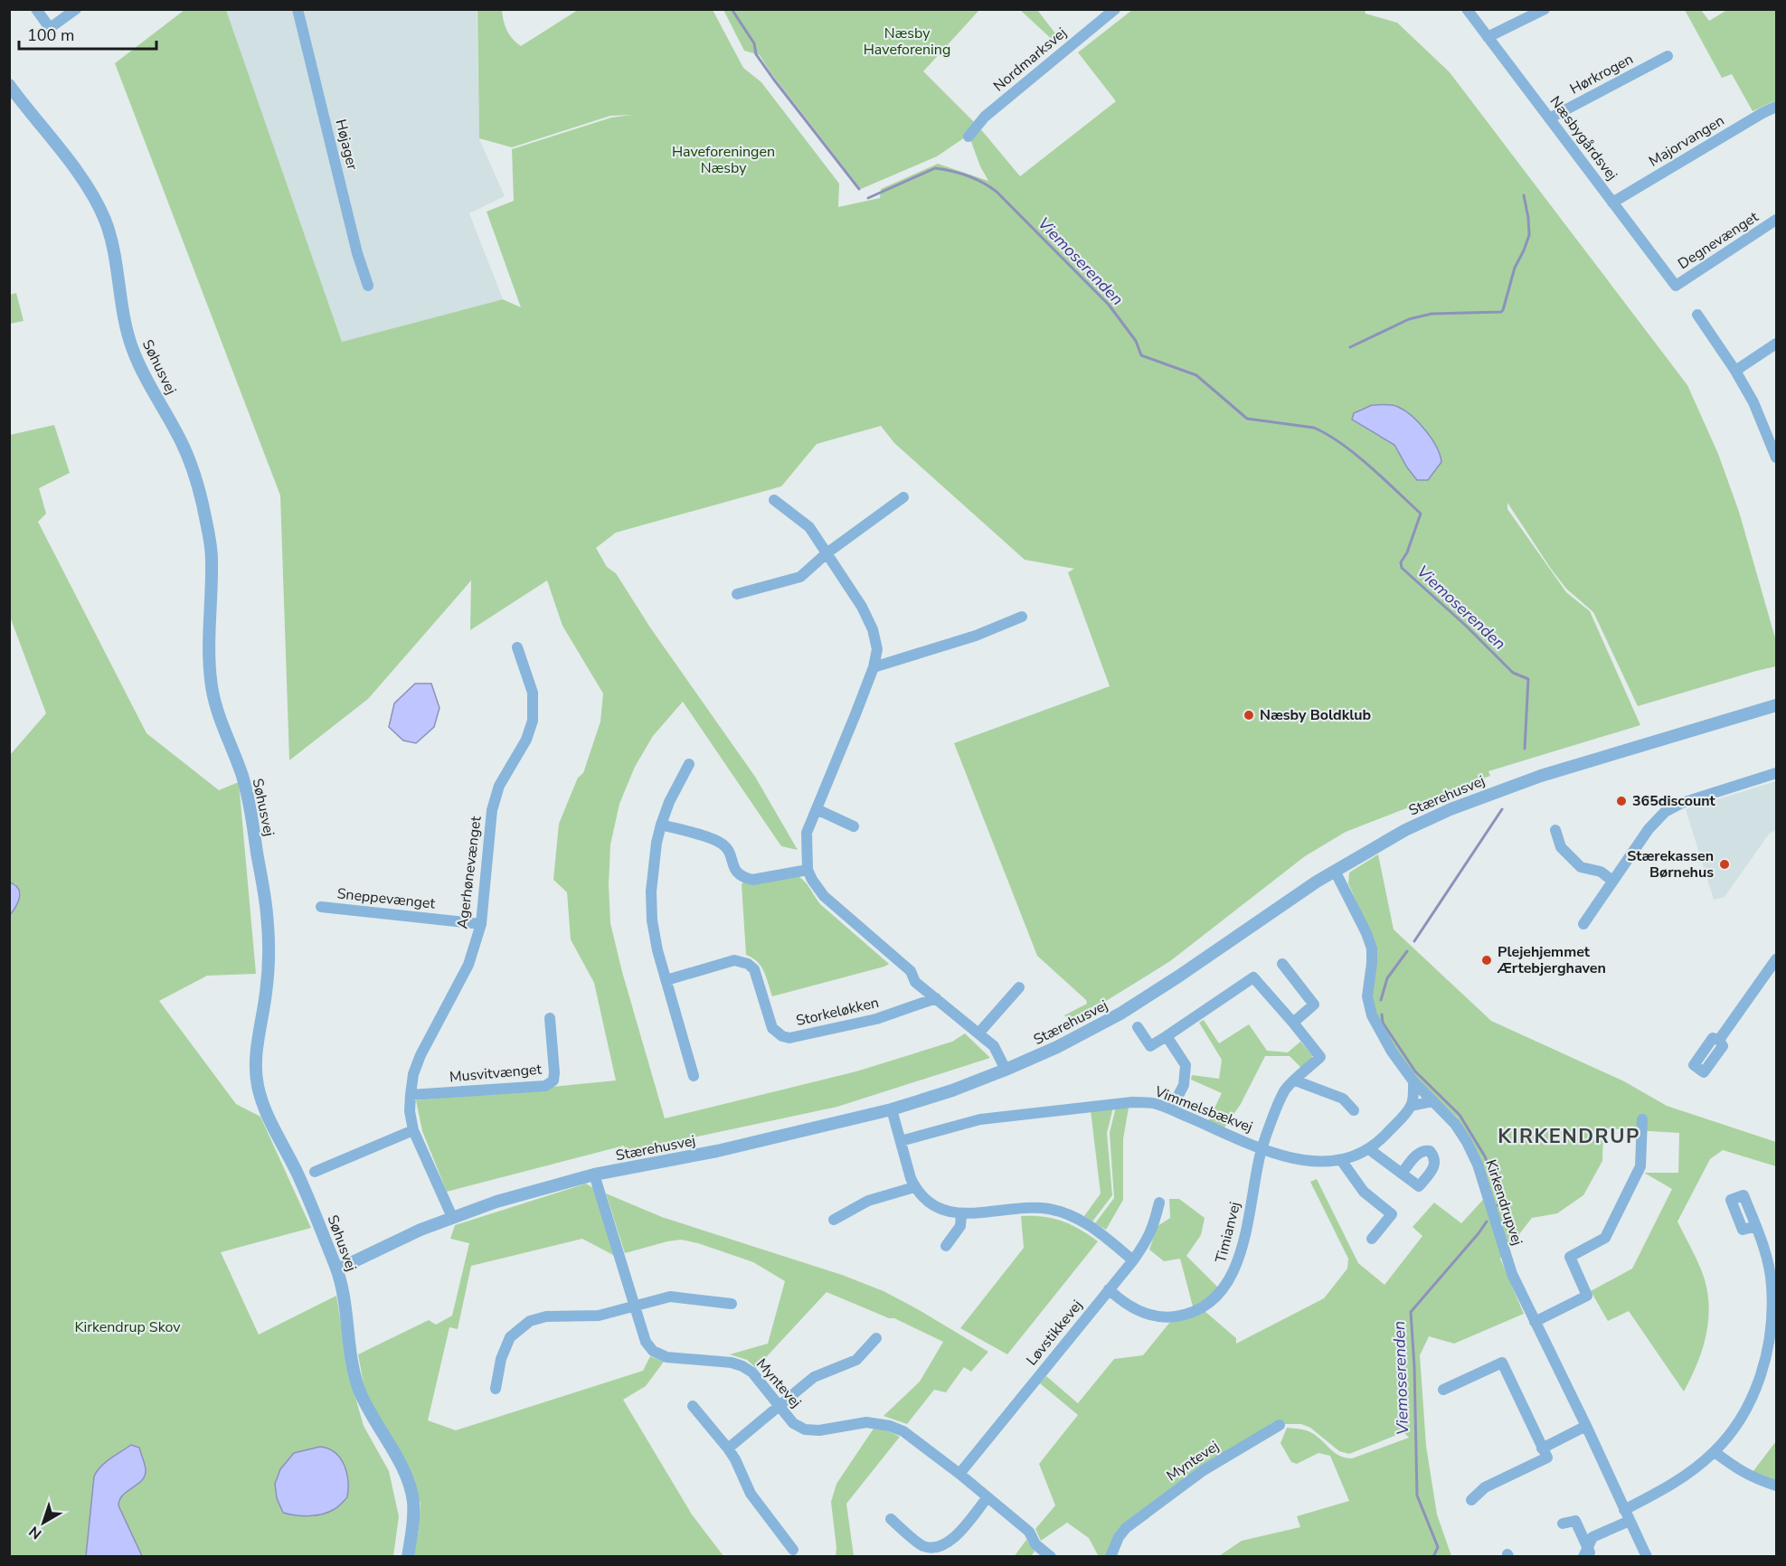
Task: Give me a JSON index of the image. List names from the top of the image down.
{
  "streets": {
    "street": [
      "Nordmarksvej",
      "Hørkrogen",
      "Næsbygårdsvej",
      "Majorvangen",
      "Højager",
      "Degnevænget",
      "Søhusvej",
      "Stærehusvej",
      "Agerhønevænget",
      "Sneppevænget",
      "Storkeløkken",
      "Musvitvænget",
      "Vimmelsbækvej",
      "Kirkendrupvej",
      "Timianvej",
      "Løvstikkevej",
      "Myntevej"
    ]
  },
  "crossings": [
    ["Hørkrogen", "Næsbygårdsvej"],
    ["Næsbygårdsvej", "Majorvangen"],
    ["Næsbygårdsvej", "Degnevænget"],
    ["Søhusvej", "Stærehusvej"],
    ["Stærehusvej", "Agerhønevænget"],
    ["Stærehusvej", "Kirkendrupvej"],
    ["Stærehusvej", "Myntevej"],
    ["Agerhønevænget", "Sneppevænget"],
    ["Agerhønevænget", "Musvitvænget"],
    ["Vimmelsbækvej", "Timianvej"],
    ["Timianvej", "Løvstikkevej"],
    ["Løvstikkevej", "Myntevej"]
  ],
  "districts": ["KIRKENDRUP"],
  "water": ["Viemoserenden"],
  "parks": ["Næsby Haveforening", "Haveforeningen Næsby", "Kirkendrup Skov"],
  "places": [
    "Næsby Boldklub",
    "365discount",
    "Stærekassen Børnehus",
    "Plejehjemmet Ærtebjerghaven"
  ],
  "scale_bar": "100 m",
  "north": "bottom left"
}
